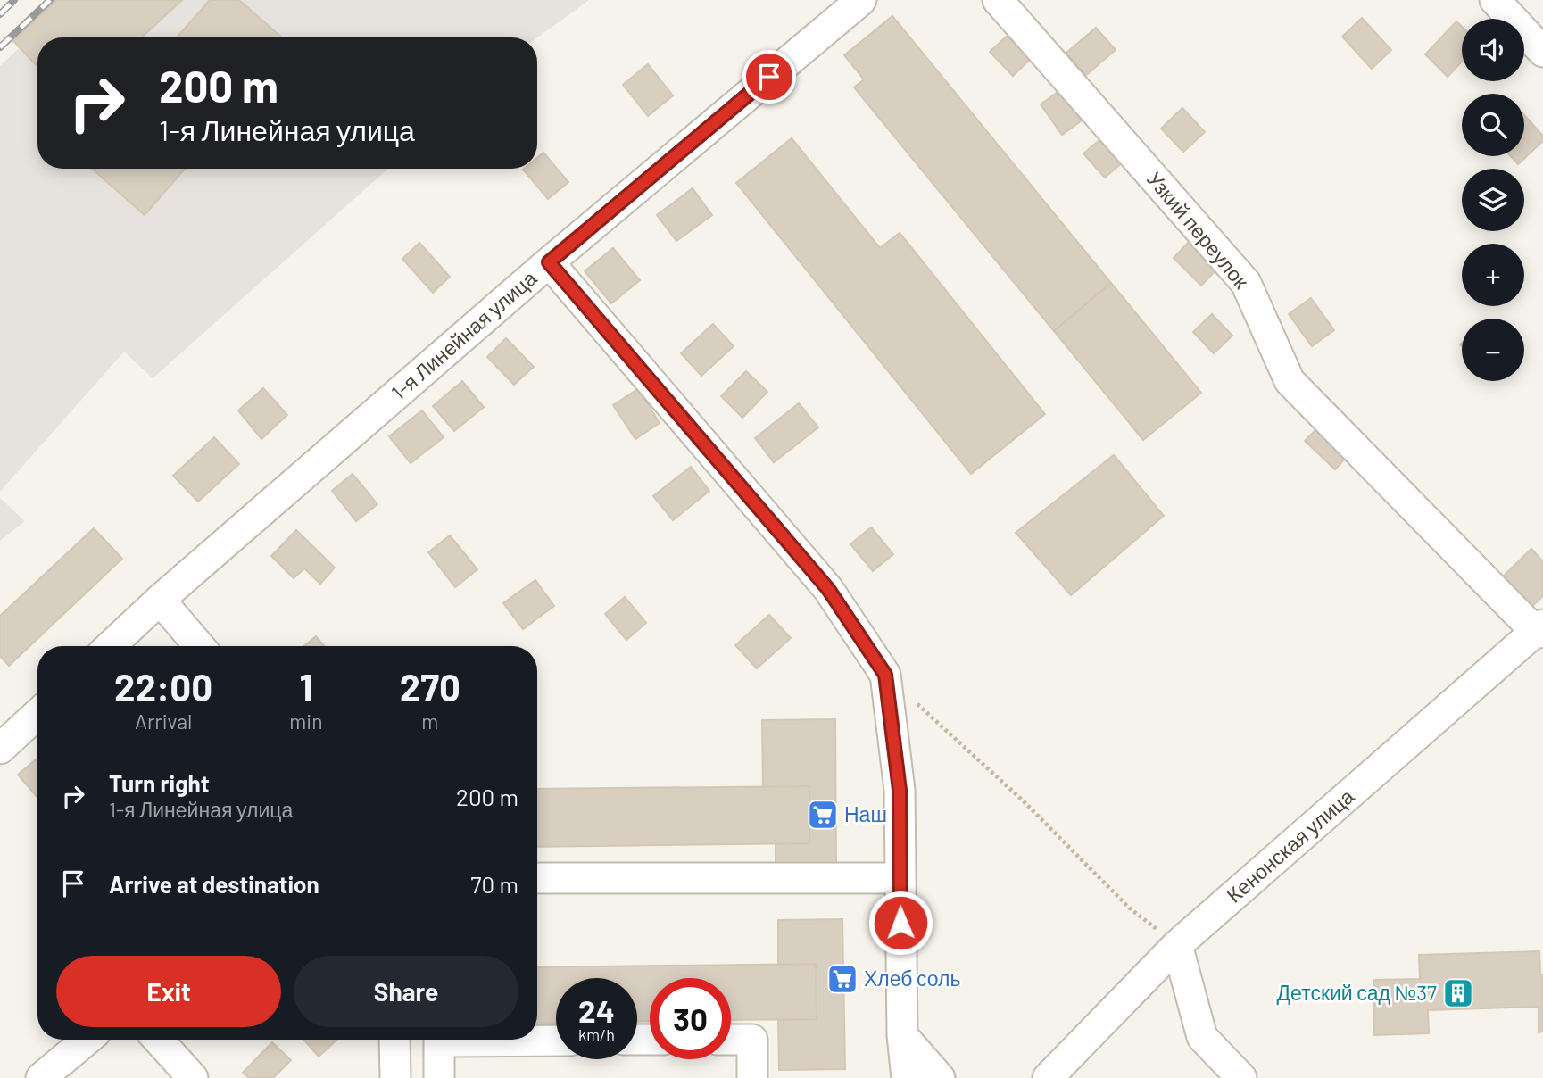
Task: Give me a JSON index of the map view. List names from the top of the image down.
{
  "streets": {
    "street": ["Узкий переулок", "1-я Линейная улица", "Кенонская улица"]
  },
  "crossings": [
    ["Узкий переулок", "Кенонская улица"]
  ],
  "places": {
    "supermarket": ["Наш", "Хлеб соль"],
    "building": ["Детский сад №37"]
  },
  "page": {
    "map_buttons": ["+", "−"],
    "turn": ["200 m", "1-я Линейная улица"],
    "eta": [
      "22:00",
      "Arrival",
      "1",
      "min",
      "270",
      "m"
    ],
    "list": [
      {
        "name": "Turn right",
        "note": "1-я Линейная улица",
        "value": "200 m"
      },
      {
        "name": "Arrive at destination",
        "value": "70 m"
      }
    ],
    "buttons": ["Exit", "Share"],
    "speed": "24 km/h",
    "limit": "30"
  }
}
